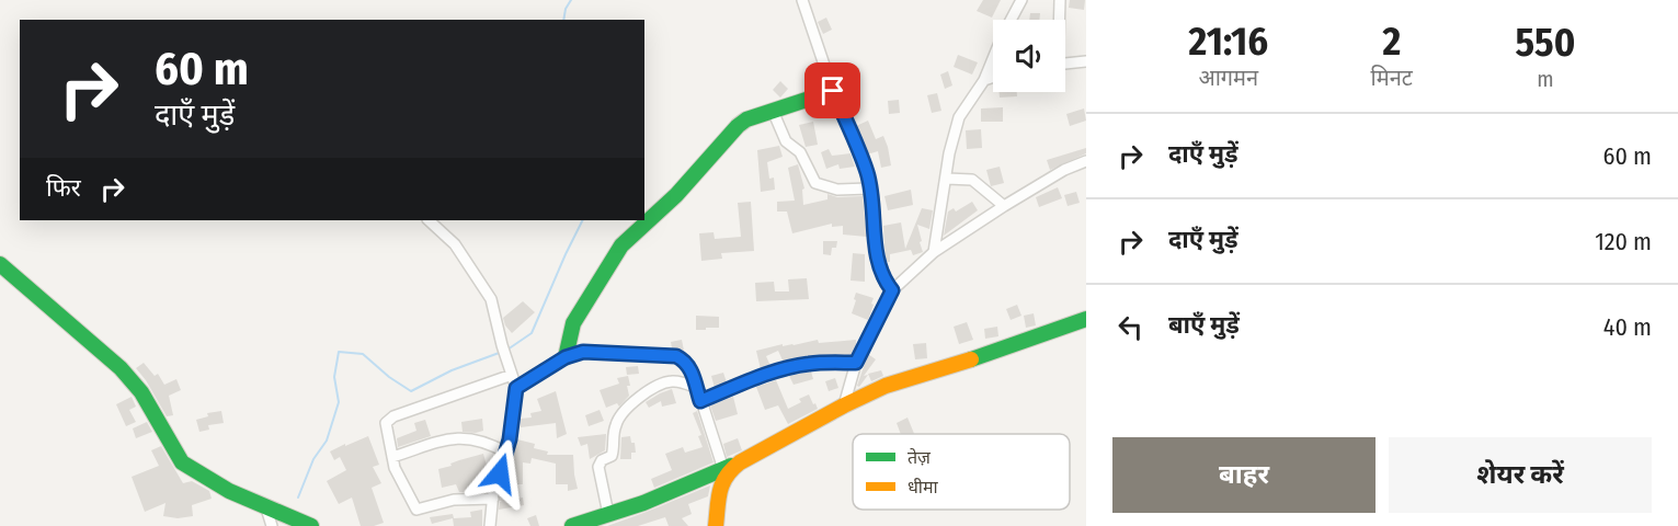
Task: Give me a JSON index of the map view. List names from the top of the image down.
{
  "legend": ["तेज़", "धीमा"],
  "page": {
    "eta": [
      "21:16",
      "आगमन",
      "2",
      "मिनट",
      "550",
      "m"
    ],
    "turn": ["60 m", "दाएँ मुड़ें"],
    "list": [
      {
        "name": "दाएँ मुड़ें",
        "value": "60 m"
      },
      {
        "name": "दाएँ मुड़ें",
        "value": "120 m"
      },
      {
        "name": "बाएँ मुड़ें",
        "value": "40 m"
      }
    ],
    "then": "फिर",
    "buttons": ["बाहर", "शेयर करें"]
  }
}
